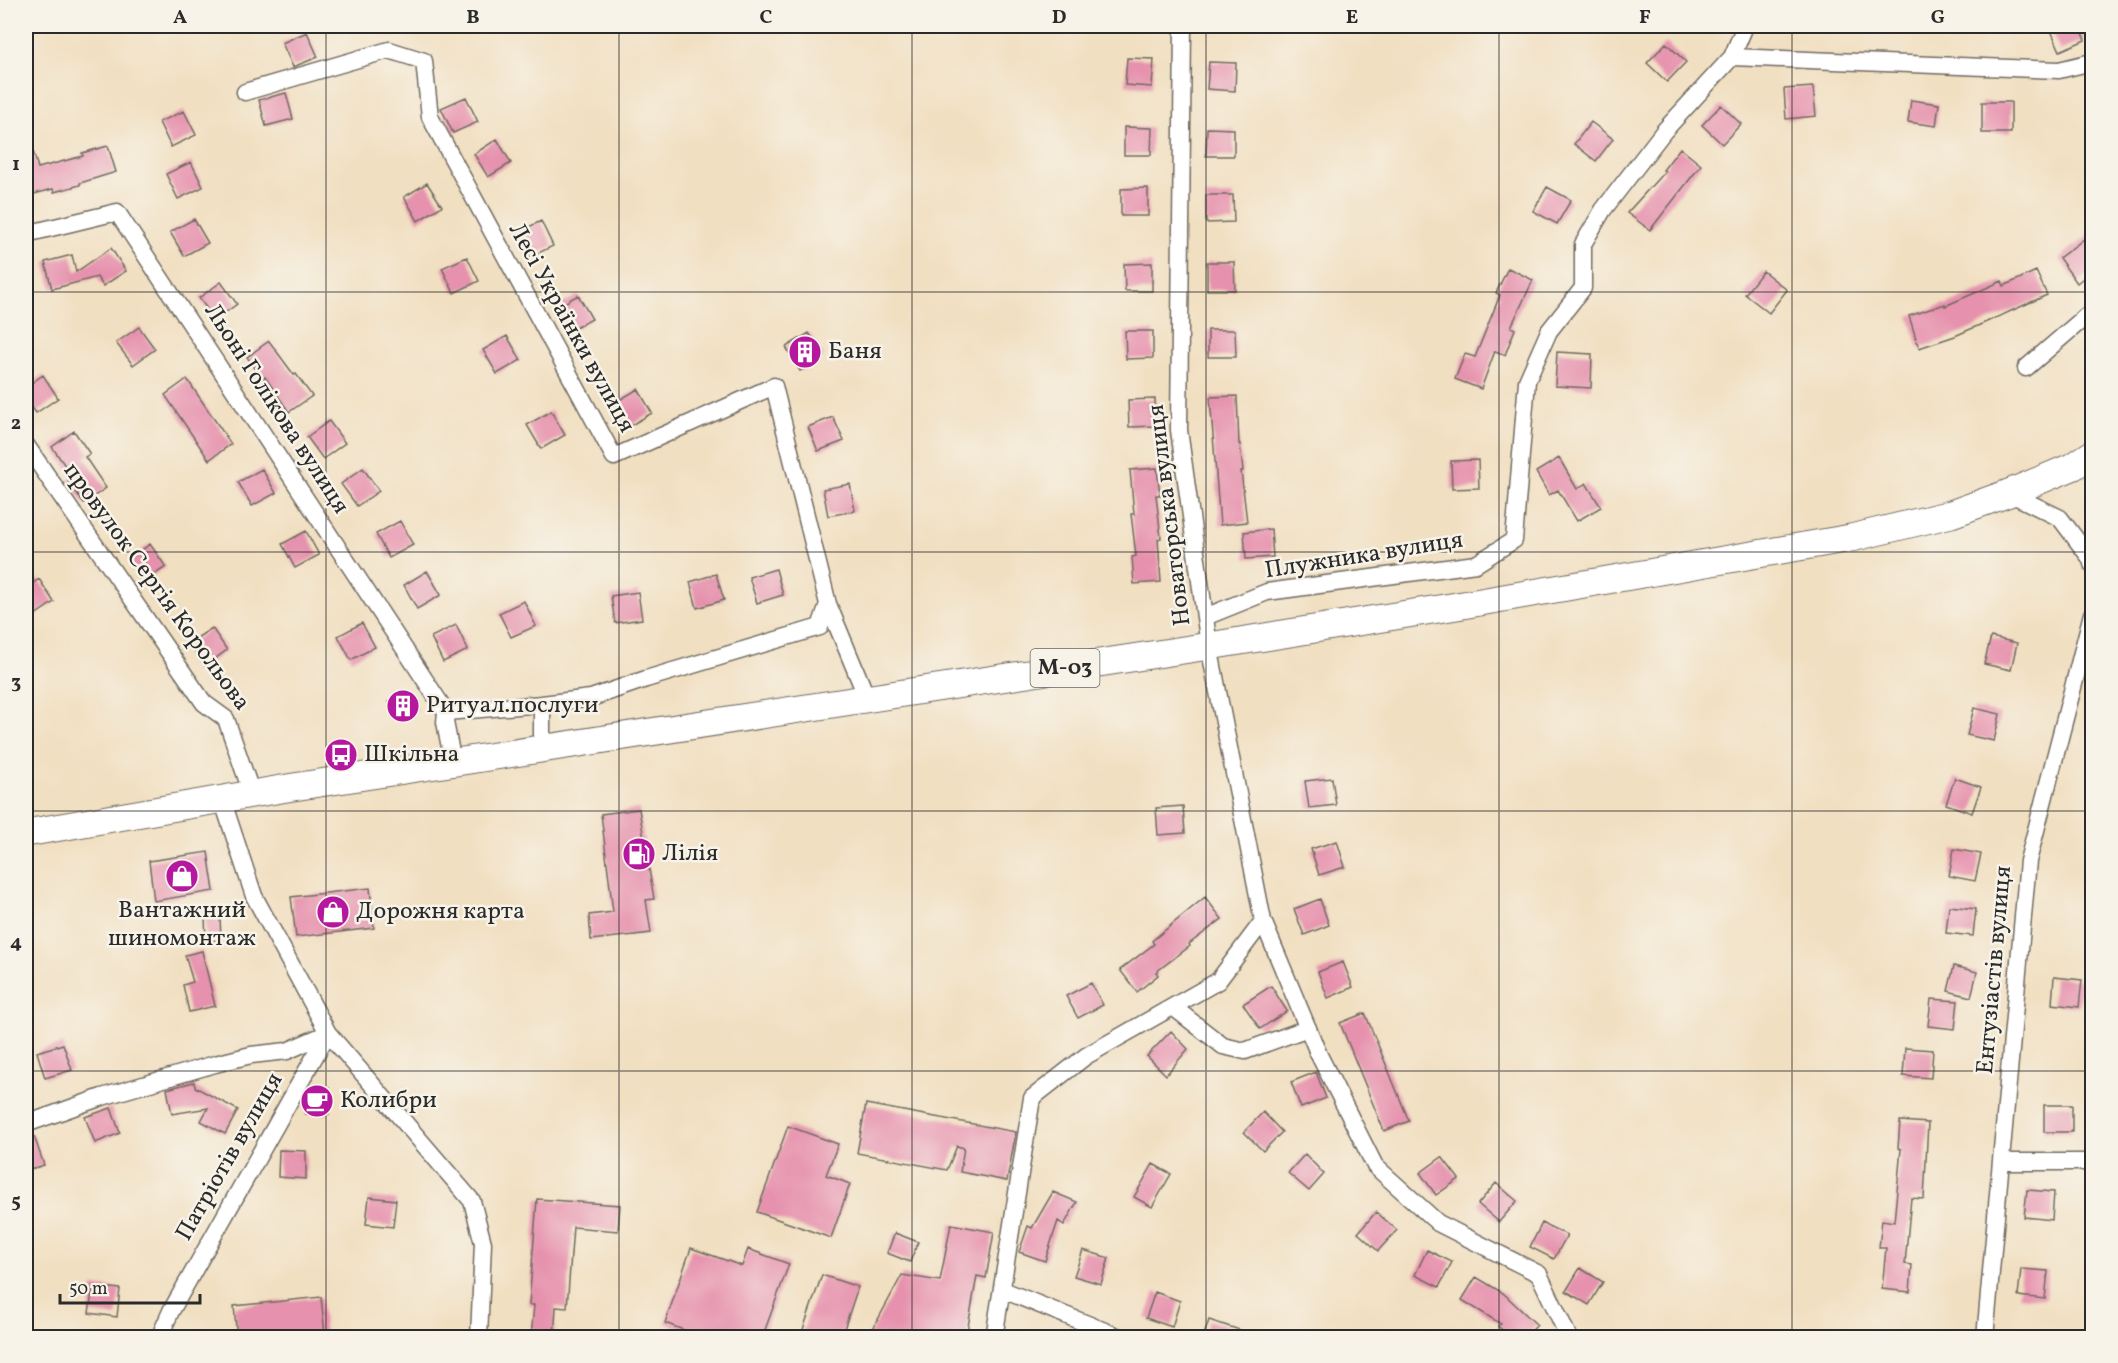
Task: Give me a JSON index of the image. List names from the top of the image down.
{
  "streets": {
    "highway": ["М-03"],
    "street": [
      "Лесі Українки вулиця",
      "Льоні Голікова вулиця",
      "Новаторська вулиця",
      "Плужника вулиця",
      "провулок Сергія Корольова",
      "Ентузіастів вулиця",
      "Патріотів вулиця"
    ]
  },
  "crossings": [
    ["Льоні Голікова вулиця", "М-03"],
    ["Новаторська вулиця", "Плужника вулиця"],
    ["Новаторська вулиця", "М-03"],
    ["провулок Сергія Корольова", "М-03"]
  ],
  "places": {
    "building": ["Баня", "Ритуал.послуги"],
    "bus stop": ["Шкільна"],
    "fuel station": ["Лілія"],
    "shop": ["Вантажний шиномонтаж", "Дорожня карта"],
    "cafe": ["Колибри"]
  },
  "scale_bar": "50 m",
  "grid": {
    "columns": [
      "A",
      "B",
      "C",
      "D",
      "E",
      "F",
      "G"
    ],
    "rows": [
      "1",
      "2",
      "3",
      "4",
      "5"
    ]
  }
}
